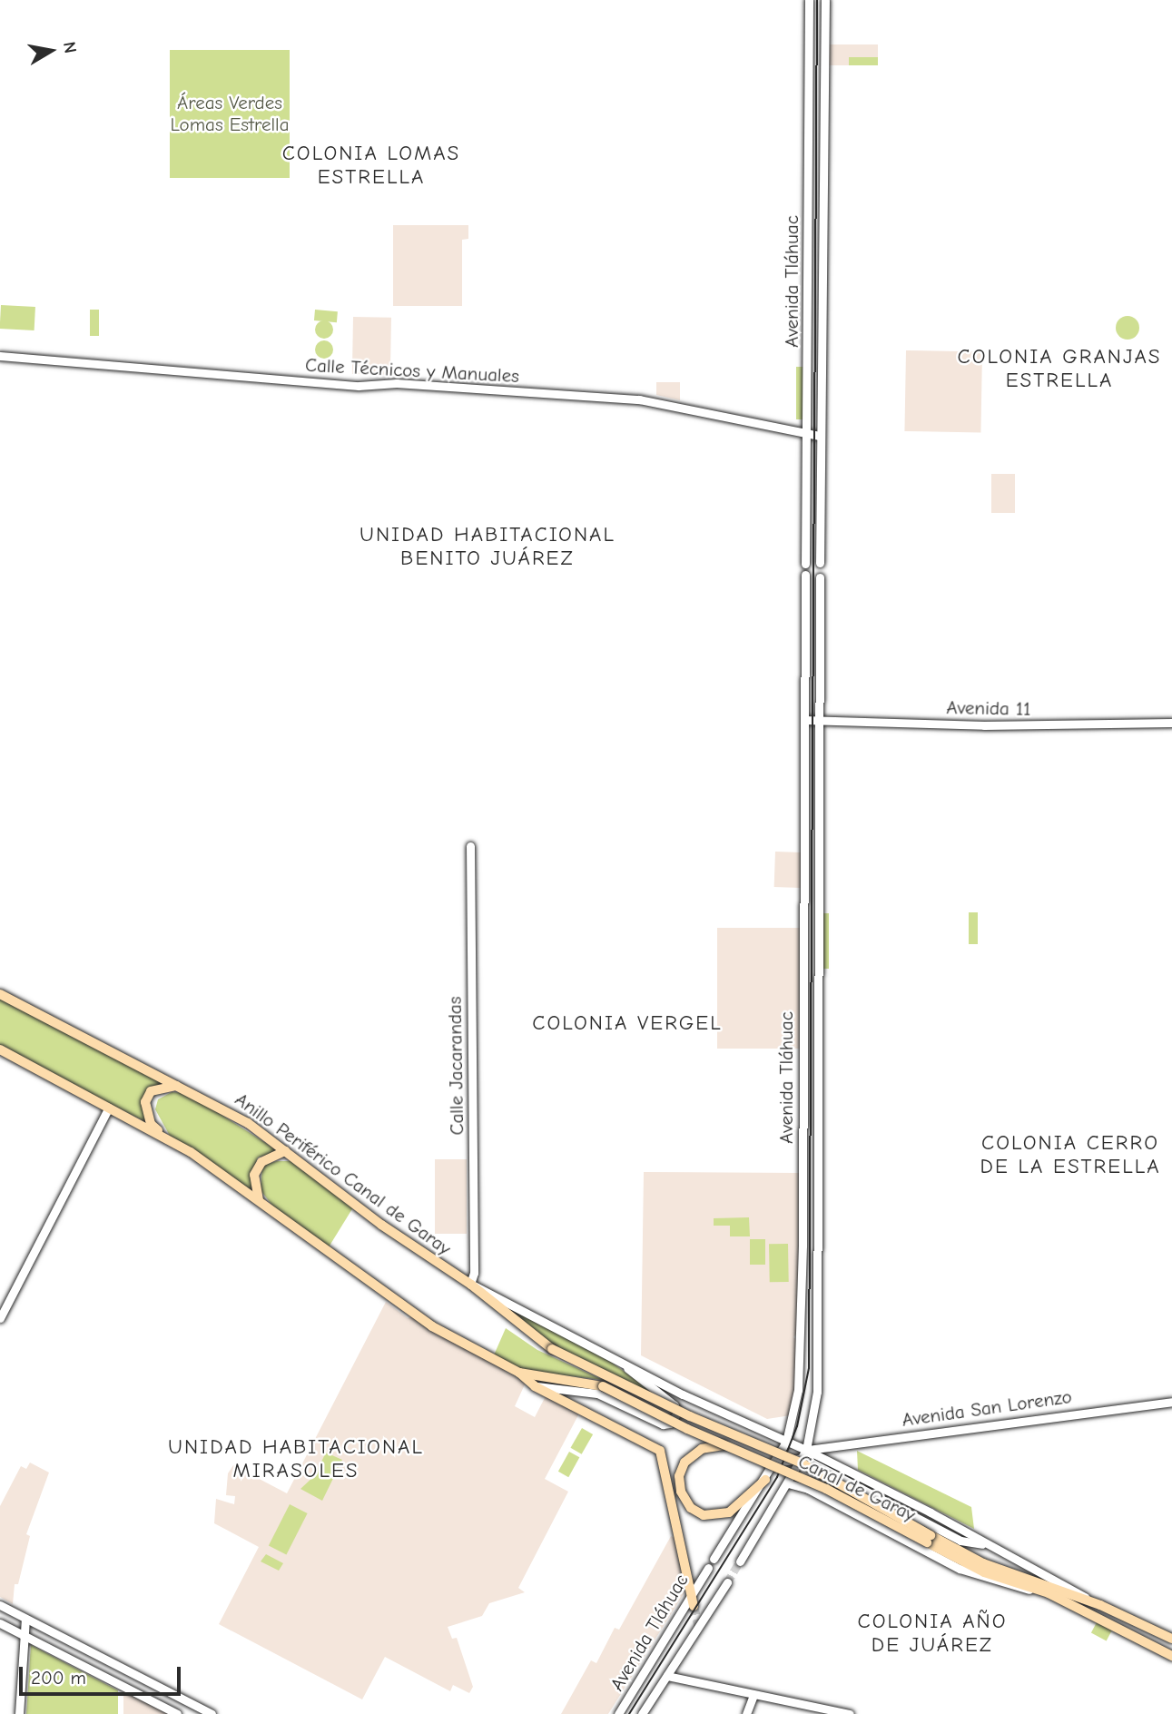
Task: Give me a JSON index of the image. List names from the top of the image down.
{
  "streets": {
    "highway": ["Anillo Periférico Canal de Garay", "Canal de Garay"],
    "main road": [
      "Avenida Tláhuac",
      "Calle Técnicos y Manuales",
      "Avenida 11",
      "Calle Jacarandas",
      "Avenida San Lorenzo"
    ]
  },
  "crossings": [
    ["Avenida Tláhuac", "Calle Técnicos y Manuales"],
    ["Avenida Tláhuac", "Avenida 11"],
    ["Avenida Tláhuac", "Avenida San Lorenzo"],
    ["Avenida Tláhuac", "Canal de Garay"],
    ["Calle Jacarandas", "Anillo Periférico Canal de Garay"],
    ["Calle Jacarandas", "Canal de Garay"],
    ["Anillo Periférico Canal de Garay", "Canal de Garay"],
    ["Avenida San Lorenzo", "Canal de Garay"]
  ],
  "districts": [
    "COLONIA LOMAS ESTRELLA",
    "COLONIA GRANJAS ESTRELLA",
    "UNIDAD HABITACIONAL BENITO JUÁREZ",
    "COLONIA VERGEL",
    "COLONIA CERRO DE LA ESTRELLA",
    "UNIDAD HABITACIONAL MIRASOLES",
    "COLONIA AÑO DE JUÁREZ"
  ],
  "parks": ["Áreas Verdes Lomas Estrella"],
  "scale_bar": "200 m",
  "north": "right"
}
